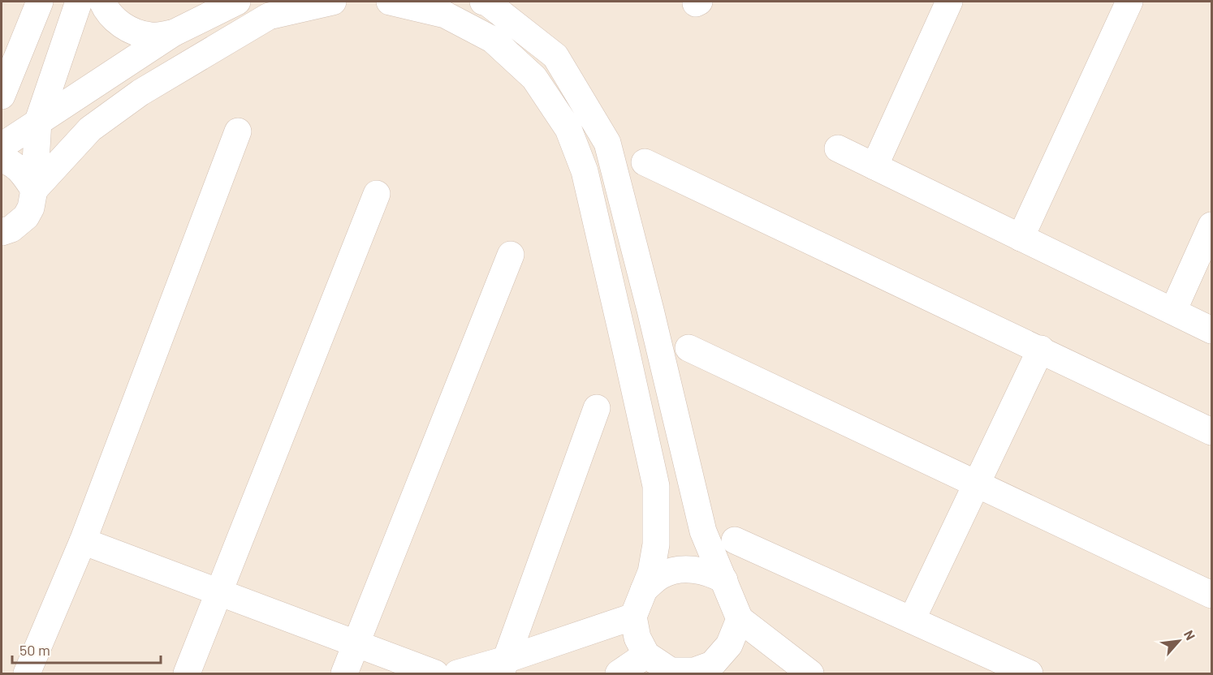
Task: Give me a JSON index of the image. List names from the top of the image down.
{
  "scale_bar": "50 m",
  "north": "top right"
}
